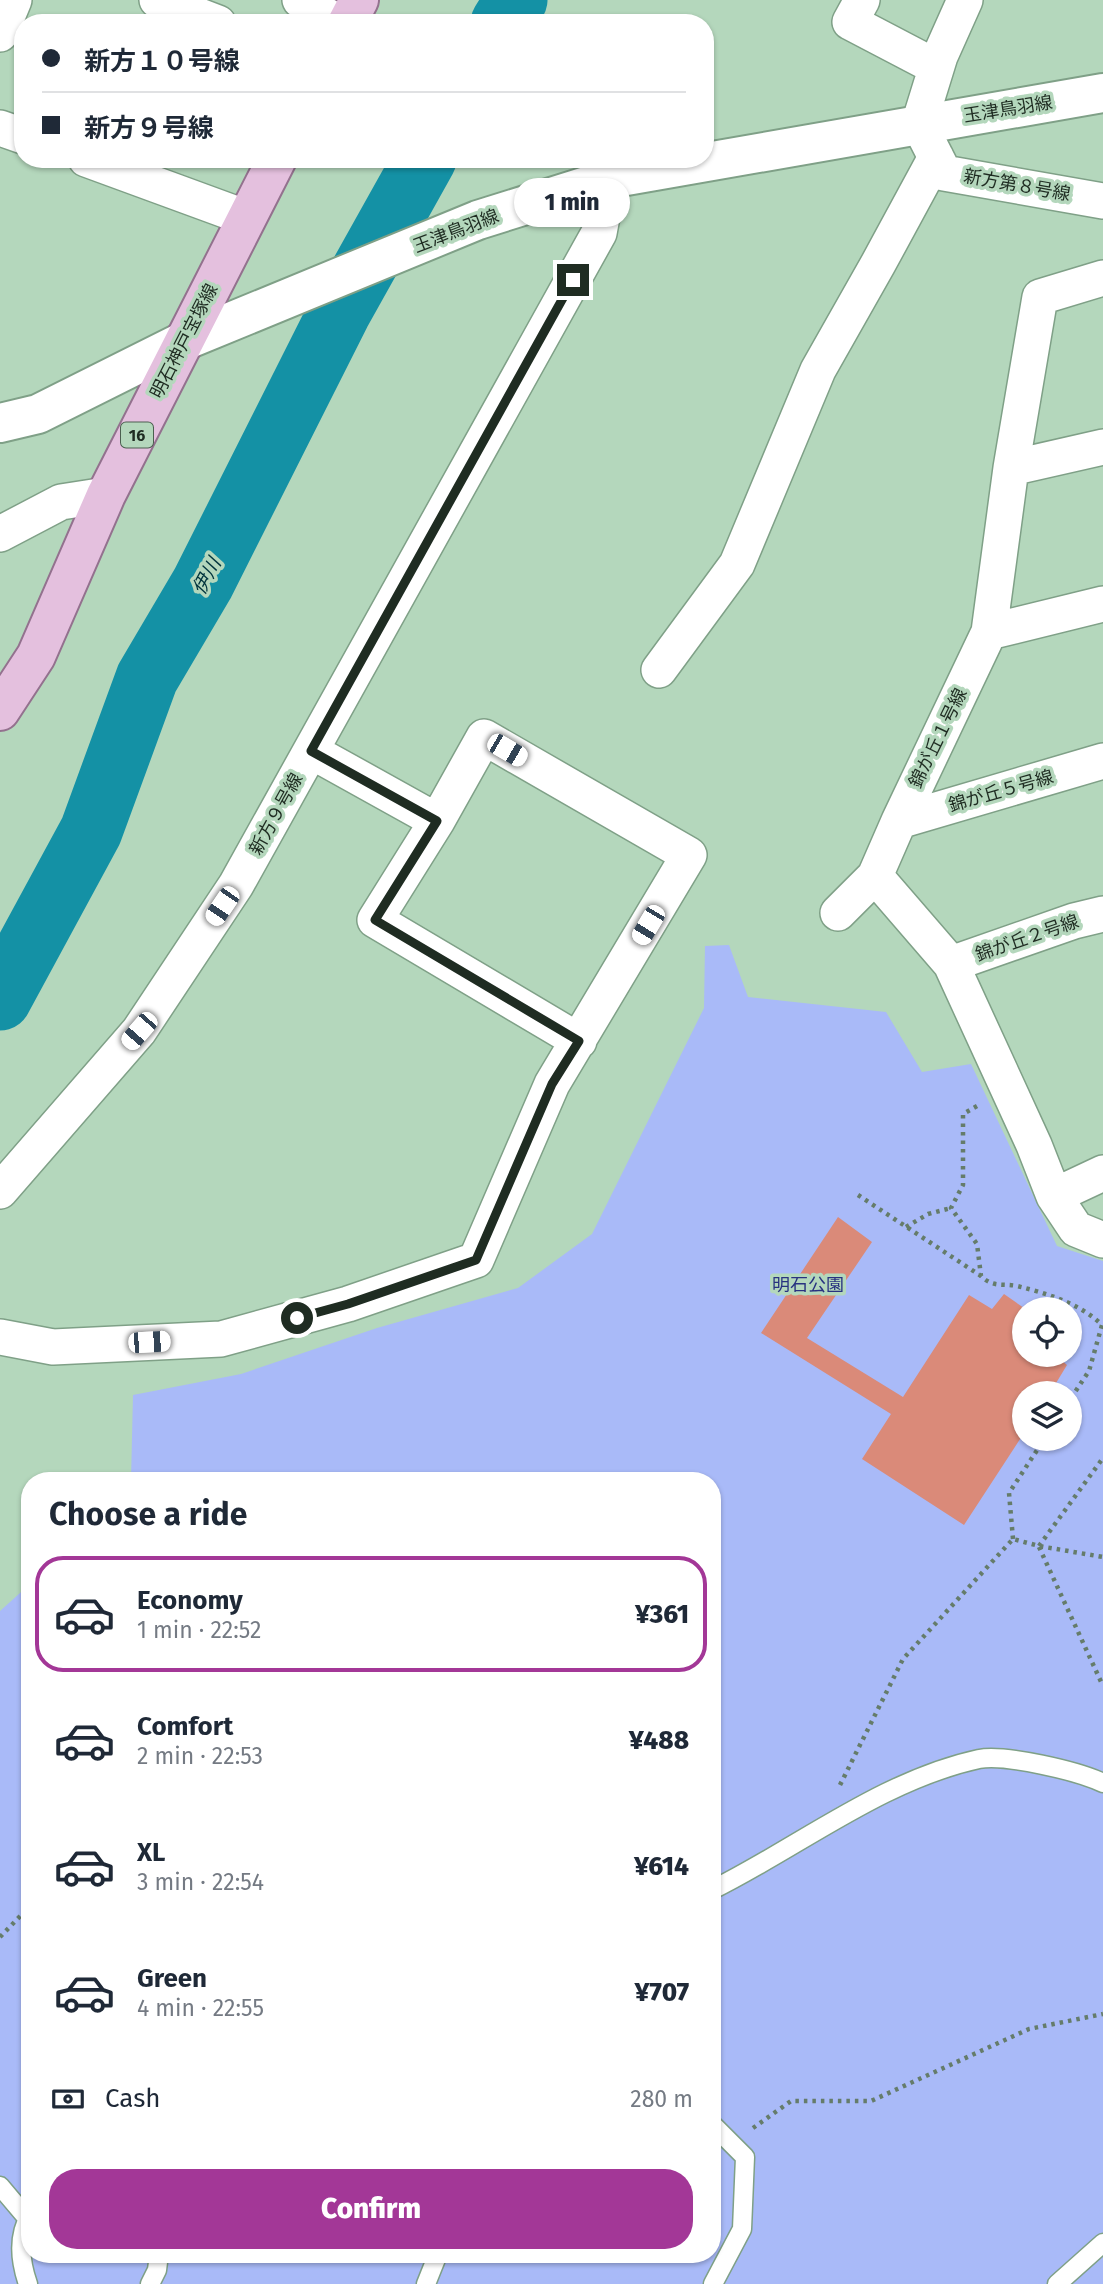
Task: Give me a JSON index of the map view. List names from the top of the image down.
{
  "streets": {
    "main road": ["明石神戸宝塚線", "16"],
    "street": [
      "玉津鳥羽線",
      "新方第８号線",
      "錦が丘１号線",
      "錦が丘５号線",
      "新方９号線",
      "錦が丘２号線"
    ]
  },
  "crossings": [
    ["玉津鳥羽線", "新方第８号線"],
    ["玉津鳥羽線", "明石神戸宝塚線"],
    ["玉津鳥羽線", "新方９号線"],
    ["錦が丘１号線", "錦が丘５号線"]
  ],
  "water": ["伊川"],
  "parks": ["明石公園"],
  "page": {
    "banner": ["新方１０号線", "新方９号線"],
    "bubble": "1 min",
    "heading": "Choose a ride",
    "list": [
      {
        "name": "Economy",
        "note": "1 min · 22:52",
        "value": "¥361"
      },
      {
        "name": "Comfort",
        "note": "2 min · 22:53",
        "value": "¥488"
      },
      {
        "name": "XL",
        "note": "3 min · 22:54",
        "value": "¥614"
      },
      {
        "name": "Green",
        "note": "4 min · 22:55",
        "value": "¥707"
      }
    ],
    "pay": ["Cash", "280 m"],
    "buttons": "Confirm"
  }
}
